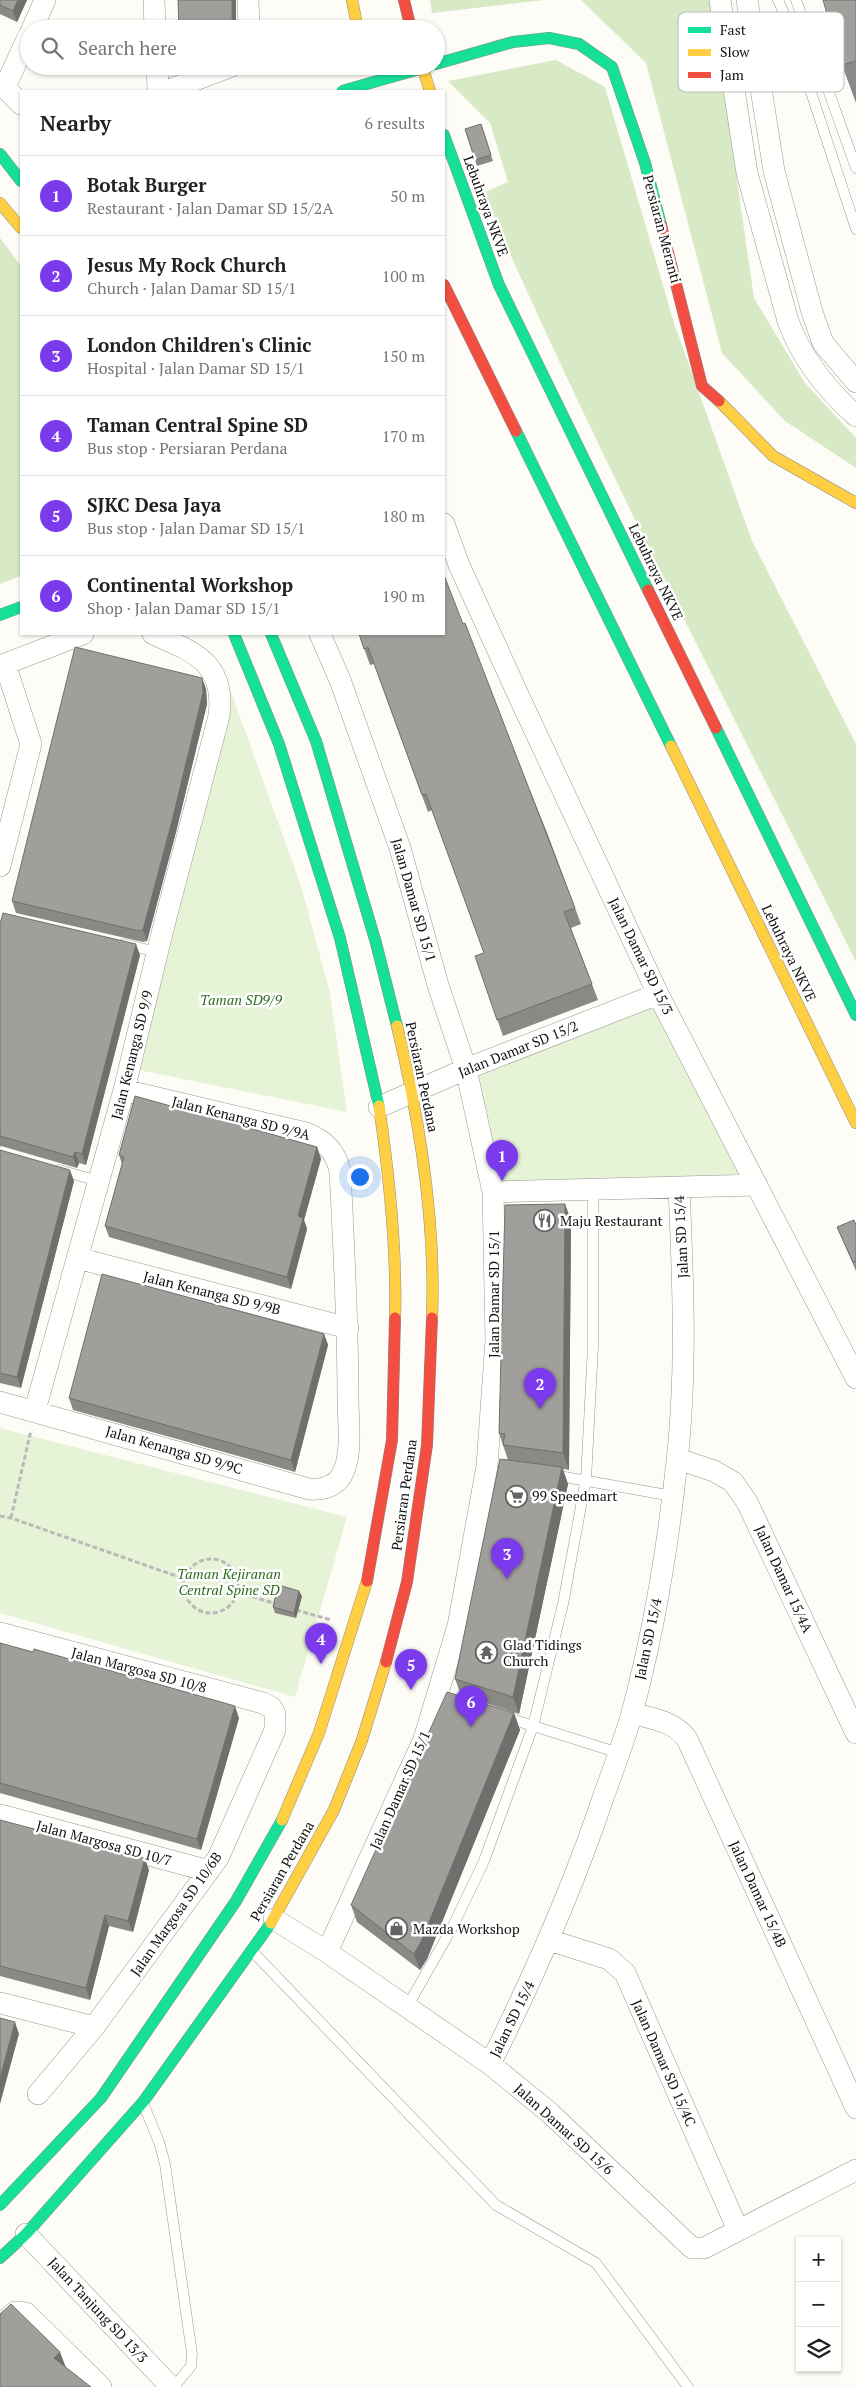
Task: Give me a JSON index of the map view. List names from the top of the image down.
{
  "streets": {
    "main road": ["Lebuhraya NKVE", "Persiaran Meranti", "Persiaran Perdana"],
    "street": [
      "Jalan Damar SD 15/1",
      "Jalan Damar SD 15/3",
      "Jalan Damar SD 15/2",
      "Jalan Kenanga SD 9/9",
      "Jalan Kenanga SD 9/9A",
      "Jalan SD 15/4",
      "Jalan Kenanga SD 9/9B",
      "Jalan Kenanga SD 9/9C",
      "Jalan Damar 15/4A",
      "Jalan Margosa SD 10/8",
      "Jalan Margosa SD 10/7",
      "Jalan Damar 15/4B",
      "Jalan Margosa SD 10/6B",
      "Jalan Damar SD 15/4C",
      "Jalan Damar SD 15/6",
      "Jalan Tanjung SD 13/3"
    ]
  },
  "crossings": [
    ["Jalan Damar SD 15/1", "Jalan Damar SD 15/2"],
    ["Jalan Damar SD 15/1", "Jalan Damar SD 15/6"],
    ["Jalan Damar SD 15/3", "Jalan Damar SD 15/2"],
    ["Jalan Damar SD 15/2", "Persiaran Perdana"],
    ["Jalan Kenanga SD 9/9", "Jalan Kenanga SD 9/9A"],
    ["Jalan Kenanga SD 9/9", "Jalan Kenanga SD 9/9B"],
    ["Jalan Kenanga SD 9/9", "Jalan Kenanga SD 9/9C"],
    ["Persiaran Perdana", "Jalan Damar SD 15/6"],
    ["Persiaran Perdana", "Jalan Tanjung SD 13/3"],
    ["Jalan Kenanga SD 9/9A", "Jalan Kenanga SD 9/9B"],
    ["Jalan Kenanga SD 9/9A", "Jalan Kenanga SD 9/9C"],
    ["Jalan SD 15/4", "Jalan Damar 15/4A"],
    ["Jalan SD 15/4", "Jalan Damar 15/4B"],
    ["Jalan SD 15/4", "Jalan Damar SD 15/4C"],
    ["Jalan SD 15/4", "Jalan Damar SD 15/6"],
    ["Jalan Kenanga SD 9/9B", "Jalan Kenanga SD 9/9C"],
    ["Jalan Margosa SD 10/8", "Jalan Margosa SD 10/6B"],
    ["Jalan Margosa SD 10/7", "Jalan Margosa SD 10/6B"],
    ["Jalan Damar SD 15/4C", "Jalan Damar SD 15/6"]
  ],
  "parks": ["Taman SD9/9", "Taman Kejiranan Central Spine SD"],
  "places": {
    "restaurant": ["Maju Restaurant"],
    "supermarket": ["99 Speedmart"],
    "temple": ["Glad Tidings Church"],
    "shop": ["Mazda Workshop"]
  },
  "legend": ["Fast", "Slow", "Jam"],
  "page": {
    "search": "Search here",
    "heading": ["Nearby", "6 results"],
    "list": [
      {
        "mark": "1",
        "name": "Botak Burger",
        "note": "Restaurant · Jalan Damar SD 15/2A",
        "value": "50 m"
      },
      {
        "mark": "2",
        "name": "Jesus My Rock Church",
        "note": "Church · Jalan Damar SD 15/1",
        "value": "100 m"
      },
      {
        "mark": "3",
        "name": "London Children's Clinic",
        "note": "Hospital · Jalan Damar SD 15/1",
        "value": "150 m"
      },
      {
        "mark": "4",
        "name": "Taman Central Spine SD",
        "note": "Bus stop · Persiaran Perdana",
        "value": "170 m"
      },
      {
        "mark": "5",
        "name": "SJKC Desa Jaya",
        "note": "Bus stop · Jalan Damar SD 15/1",
        "value": "180 m"
      },
      {
        "mark": "6",
        "name": "Continental Workshop",
        "note": "Shop · Jalan Damar SD 15/1",
        "value": "190 m"
      }
    ],
    "pins": [
      "1",
      "2",
      "3",
      "4",
      "5",
      "6"
    ],
    "map_buttons": ["+", "−"]
  }
}
